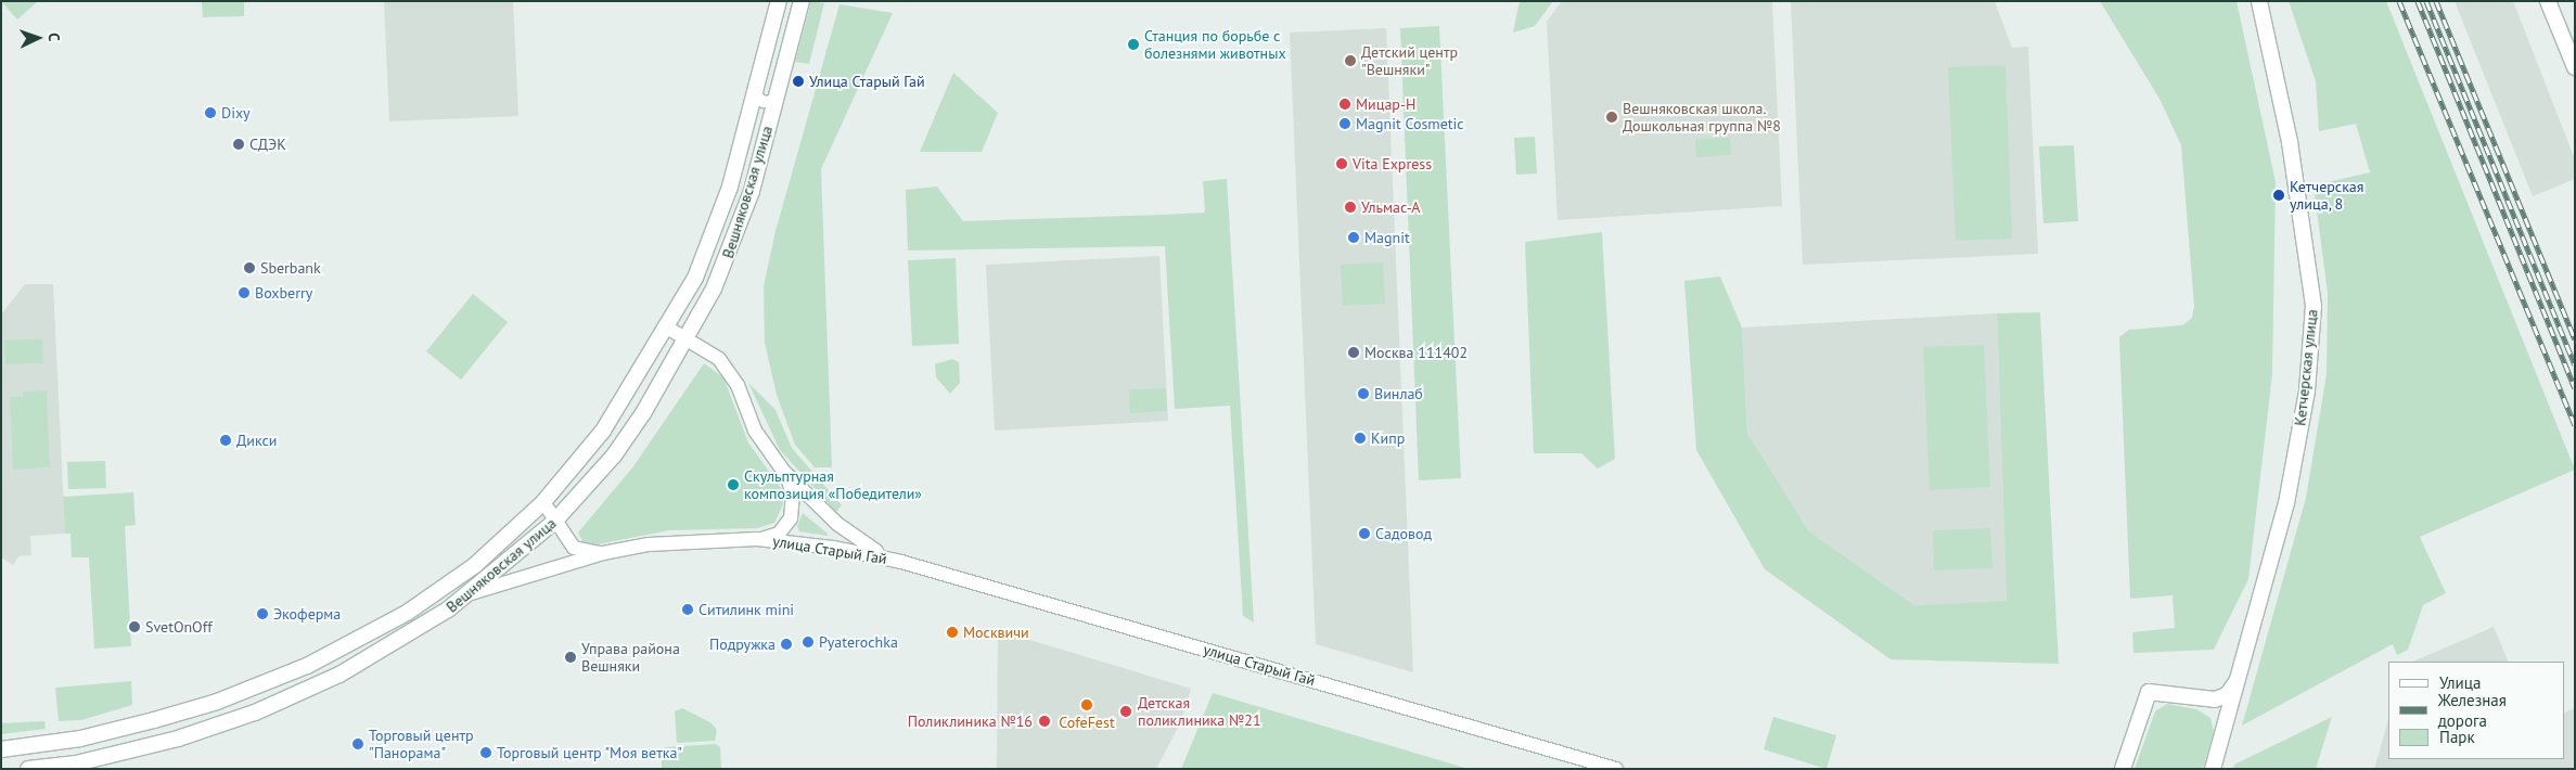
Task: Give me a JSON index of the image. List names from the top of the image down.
{
  "streets": {
    "main road": ["Вешняковская улица", "Кетчерская улица"],
    "street": ["улица Старый Гай"]
  },
  "crossings": [
    ["Вешняковская улица", "улица Старый Гай"]
  ],
  "places": [
    "Станция по борьбе с болезнями животных",
    "Детский центр \"Вешняки\"",
    "Улица Старый Гай",
    "Мицар-Н",
    "Dixy",
    "Вешняковская школа. Дошкольная группа №8",
    "Magnit Cosmetic",
    "СДЭК",
    "Vita Express",
    "Кетчерская улица, 8",
    "Ульмас-А",
    "Magnit",
    "Sberbank",
    "Boxberry",
    "Москва 111402",
    "Винлаб",
    "Кипр",
    "Дикси",
    "Скульптурная композиция «Победители»",
    "Садовод",
    "Ситилинк mini",
    "Экоферма",
    "SvetOnOff",
    "Москвичи",
    "Pyaterochka",
    "Подружка",
    "Управа района Вешняки",
    "CofeFest",
    "Детская поликлиника №21",
    "Поликлиника №16",
    "Торговый центр \"Панорама\"",
    "Торговый центр \"Моя ветка\""
  ],
  "legend": ["Улица", "Железная дорога", "Парк"],
  "north": "right"
}
